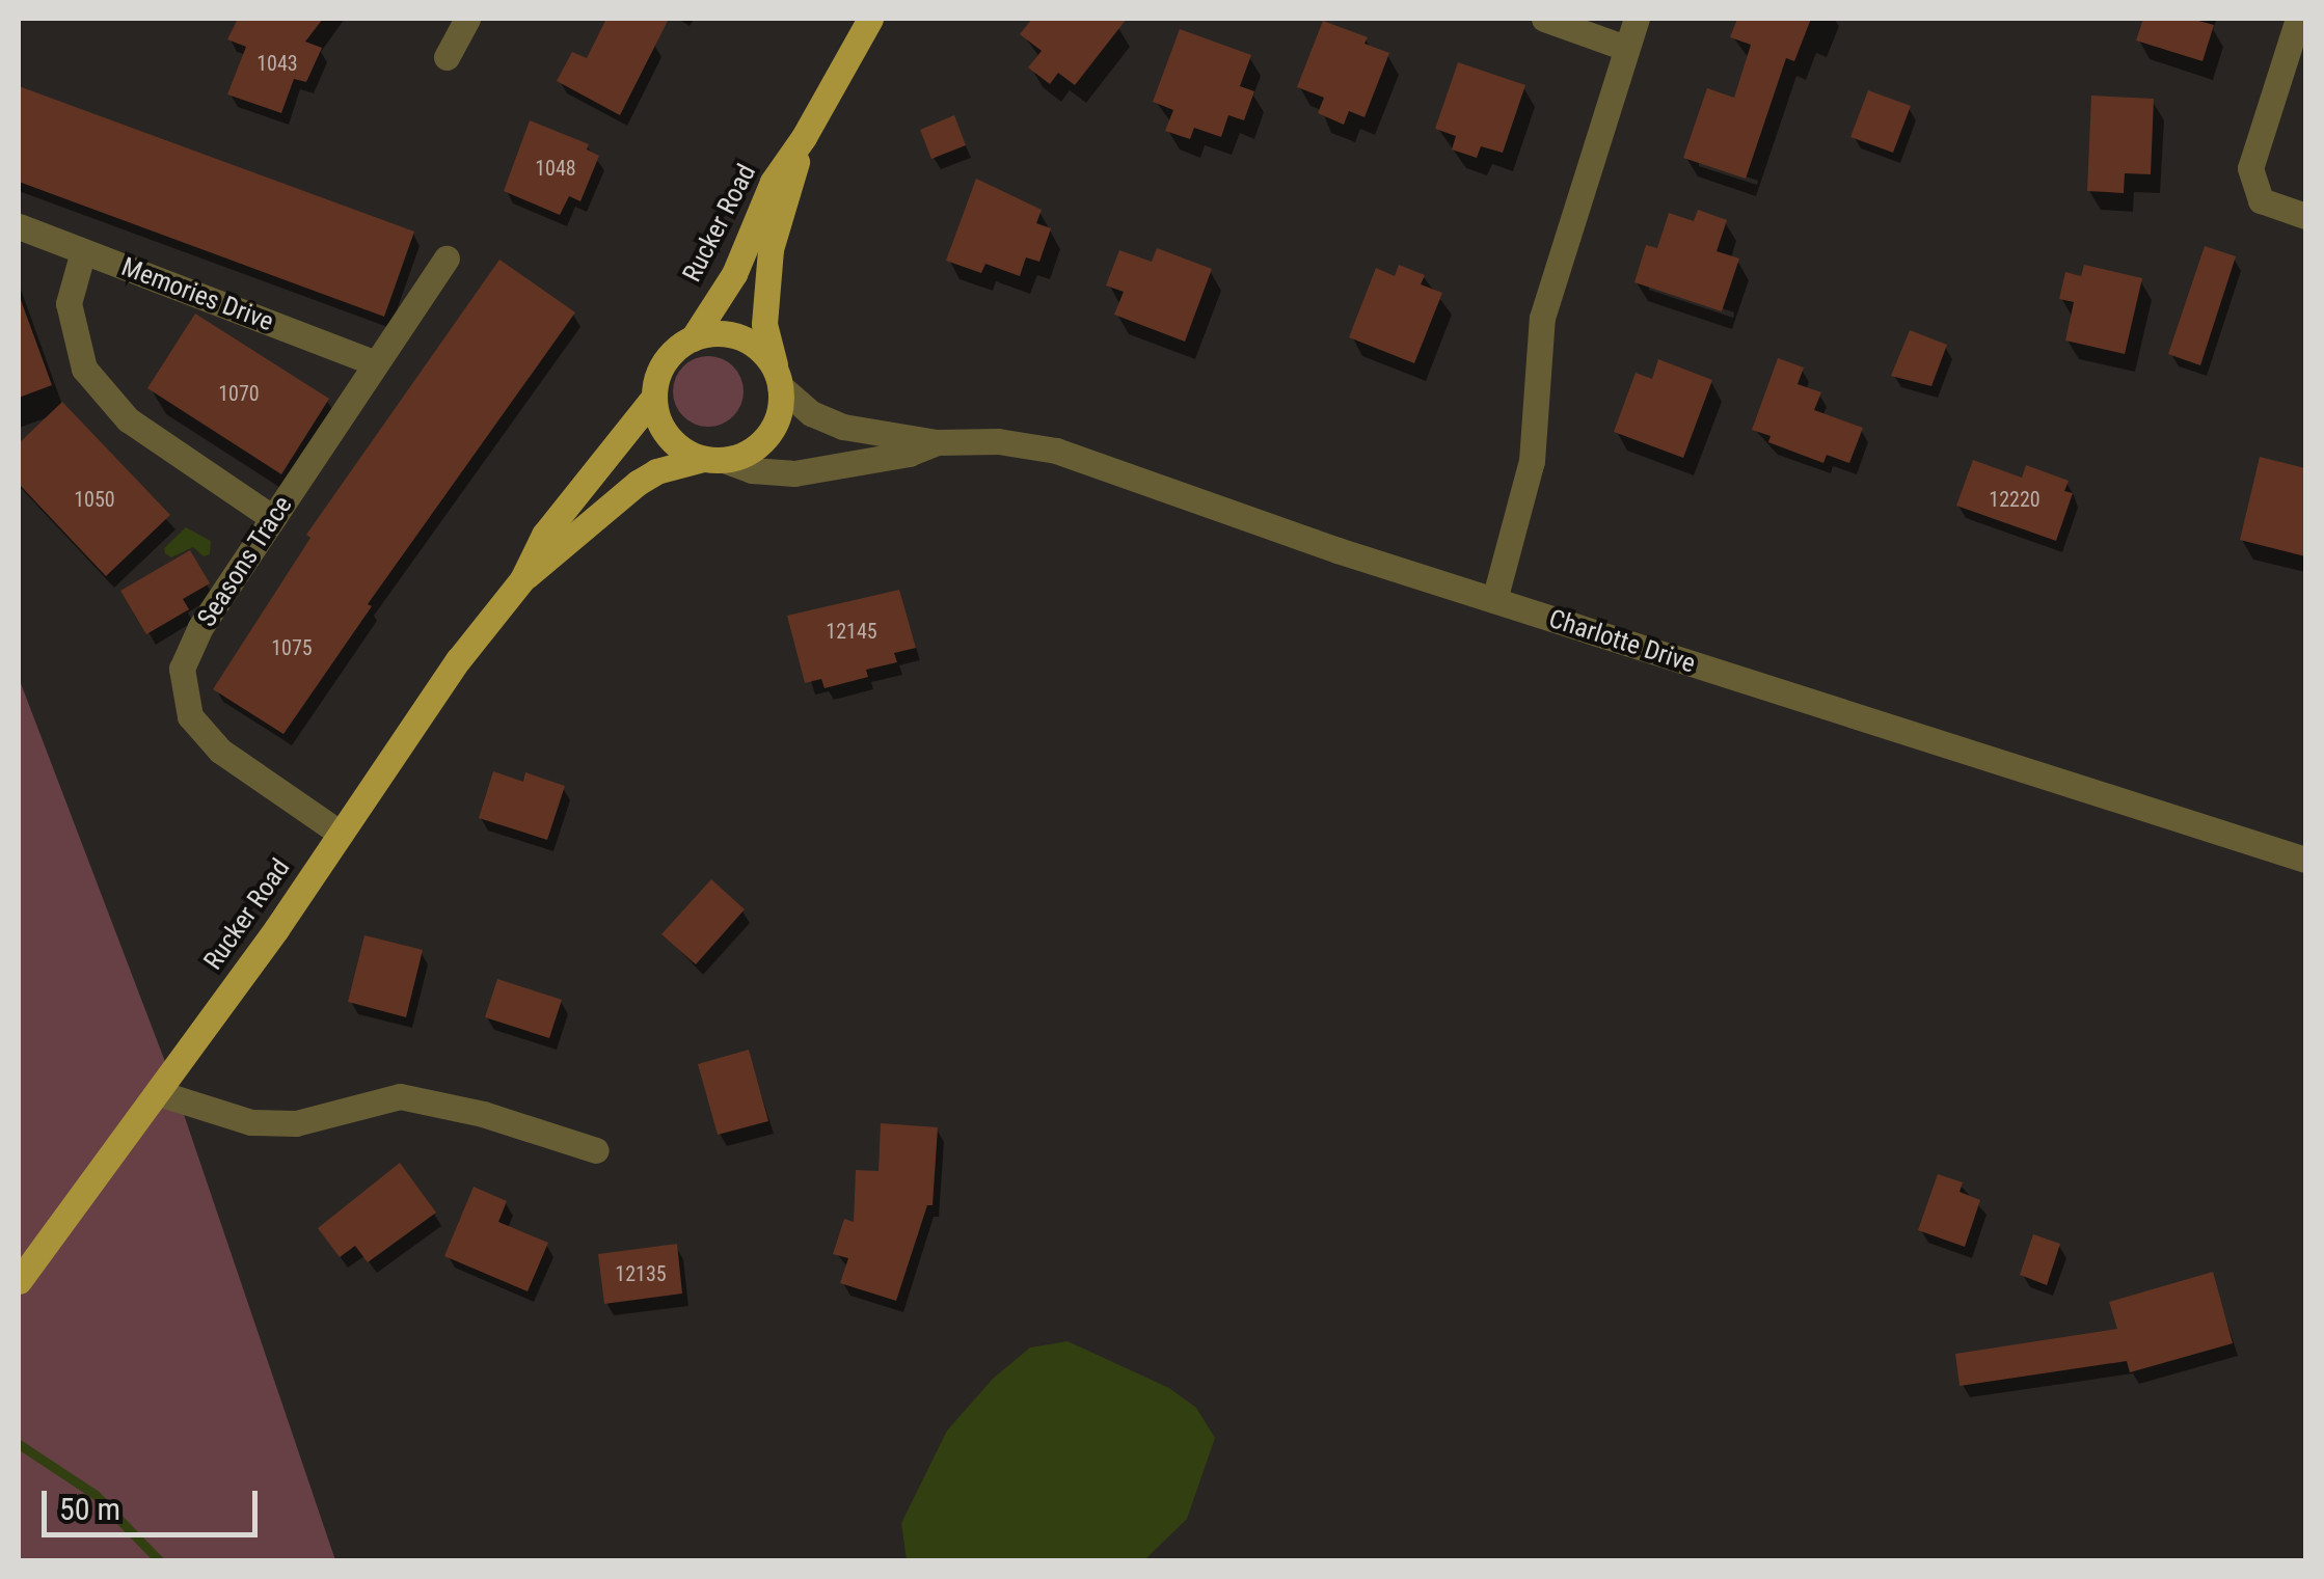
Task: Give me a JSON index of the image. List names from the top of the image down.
{
  "streets": {
    "main road": ["Rucker Road"],
    "street": ["Memories Drive", "Seasons Trace", "Charlotte Drive"]
  },
  "crossings": [
    ["Rucker Road", "Seasons Trace"],
    ["Rucker Road", "Charlotte Drive"],
    ["Memories Drive", "Seasons Trace"]
  ],
  "house_numbers": [
    "1043",
    "1048",
    "1070",
    "1050",
    "12220",
    "12145",
    "1075",
    "12135"
  ],
  "scale_bar": "50 m"
}
